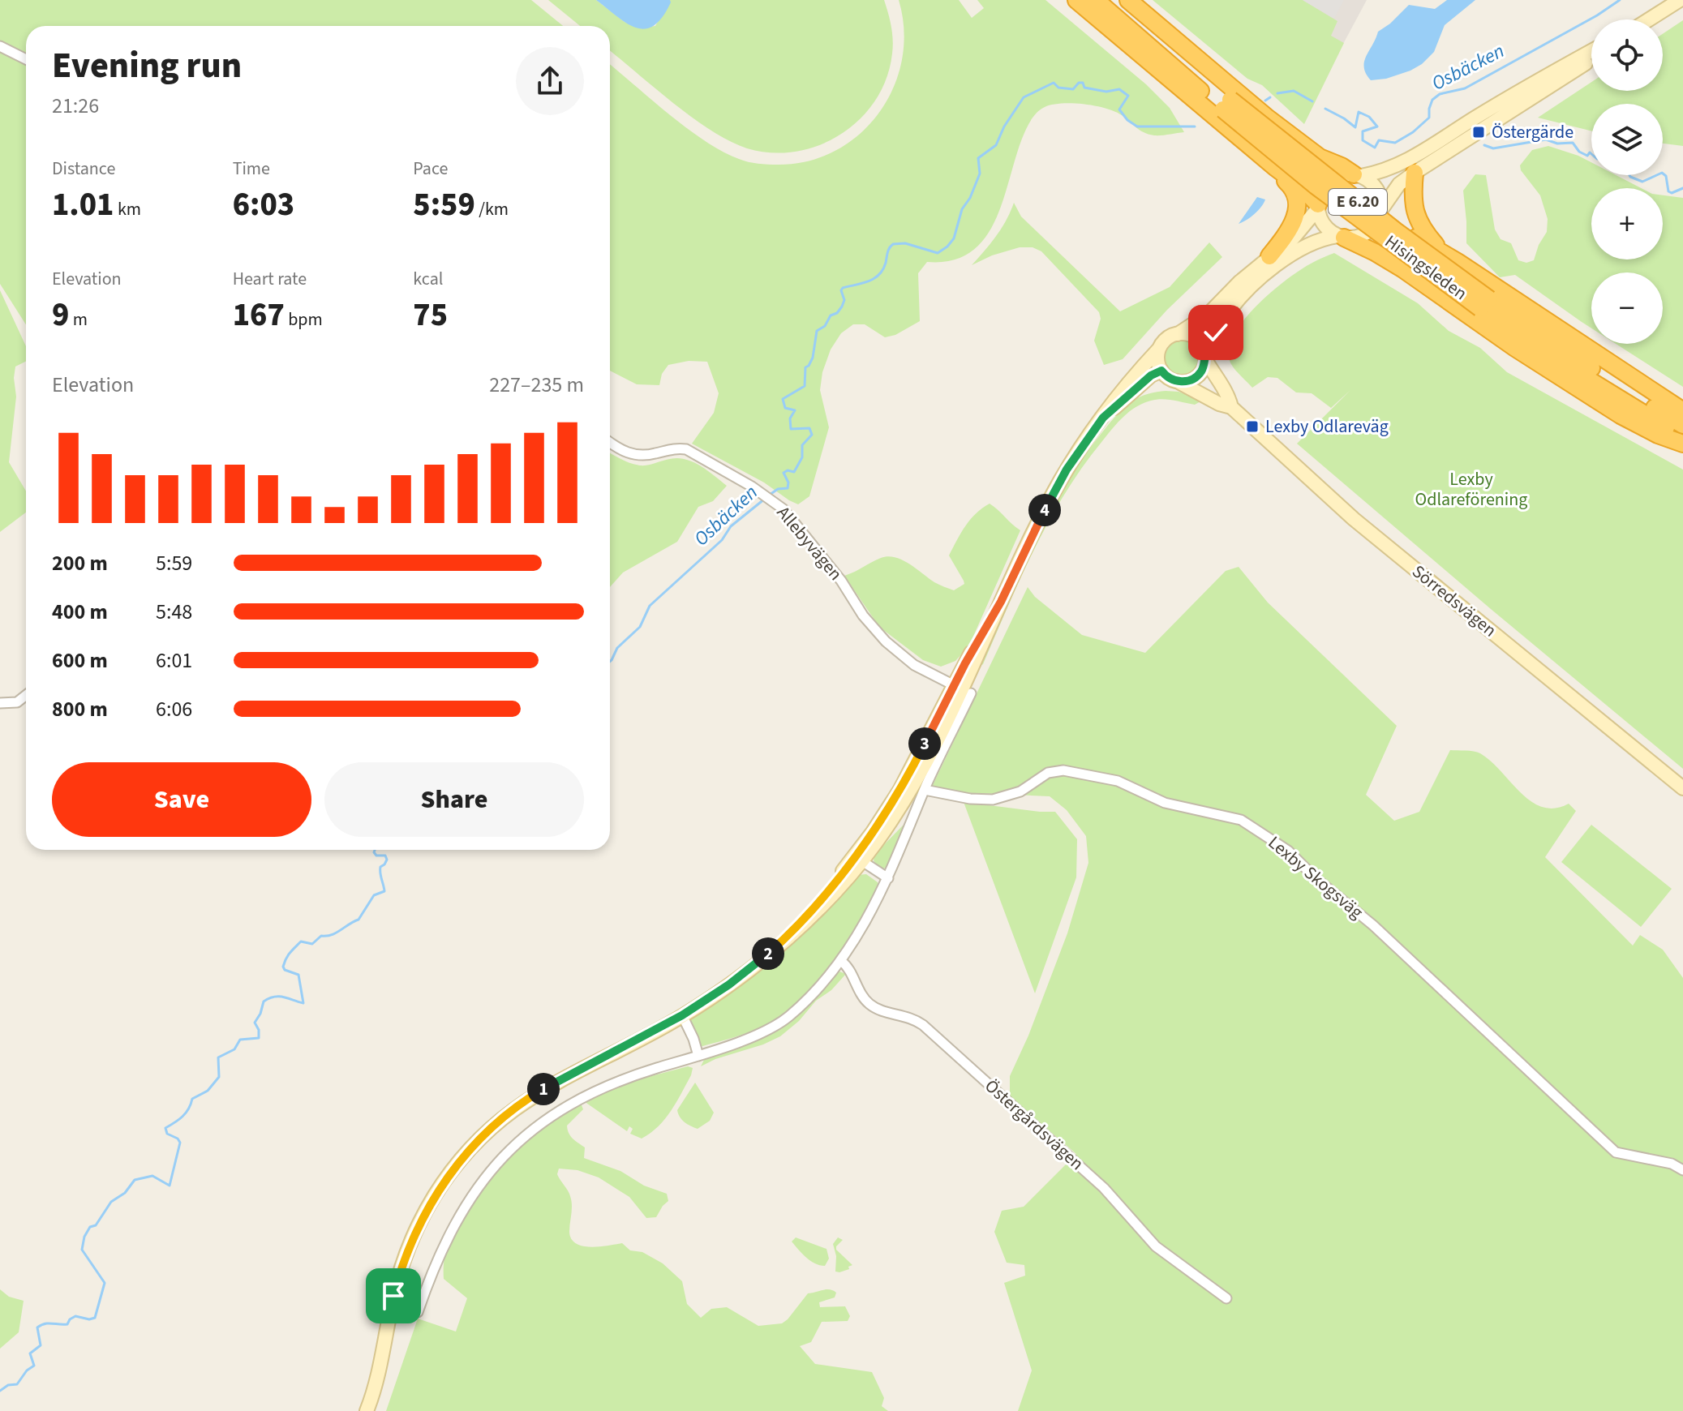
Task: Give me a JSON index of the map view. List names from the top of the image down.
{
  "streets": {
    "highway": ["E 6.20", "Hisingsleden"],
    "street": [
      "Allebyvägen",
      "Sörredsvägen",
      "Lexby Skogsväg",
      "Östergårdsvägen"
    ]
  },
  "water": ["Osbäcken"],
  "parks": ["Lexby Odlareförening"],
  "places": {
    "transit": ["Östergärde", "Lexby Odlareväg"]
  },
  "page": {
    "map_buttons": ["+", "−"],
    "heading": ["Evening run", "21:26"],
    "stats": [
      ["Distance", "1.01 km"],
      ["Time", "6:03"],
      ["Pace", "5:59 /km"],
      ["Elevation", "9 m"],
      ["Heart rate", "167 bpm"],
      ["kcal", "75"]
    ],
    "chart": ["Elevation", "227–235 m"],
    "pins": [
      "4",
      "3",
      "2",
      "1"
    ],
    "list": [
      {
        "name": "200 m",
        "note": "5:59"
      },
      {
        "name": "400 m",
        "note": "5:48"
      },
      {
        "name": "600 m",
        "note": "6:01"
      },
      {
        "name": "800 m",
        "note": "6:06"
      }
    ],
    "buttons": ["Save", "Share"]
  }
}
